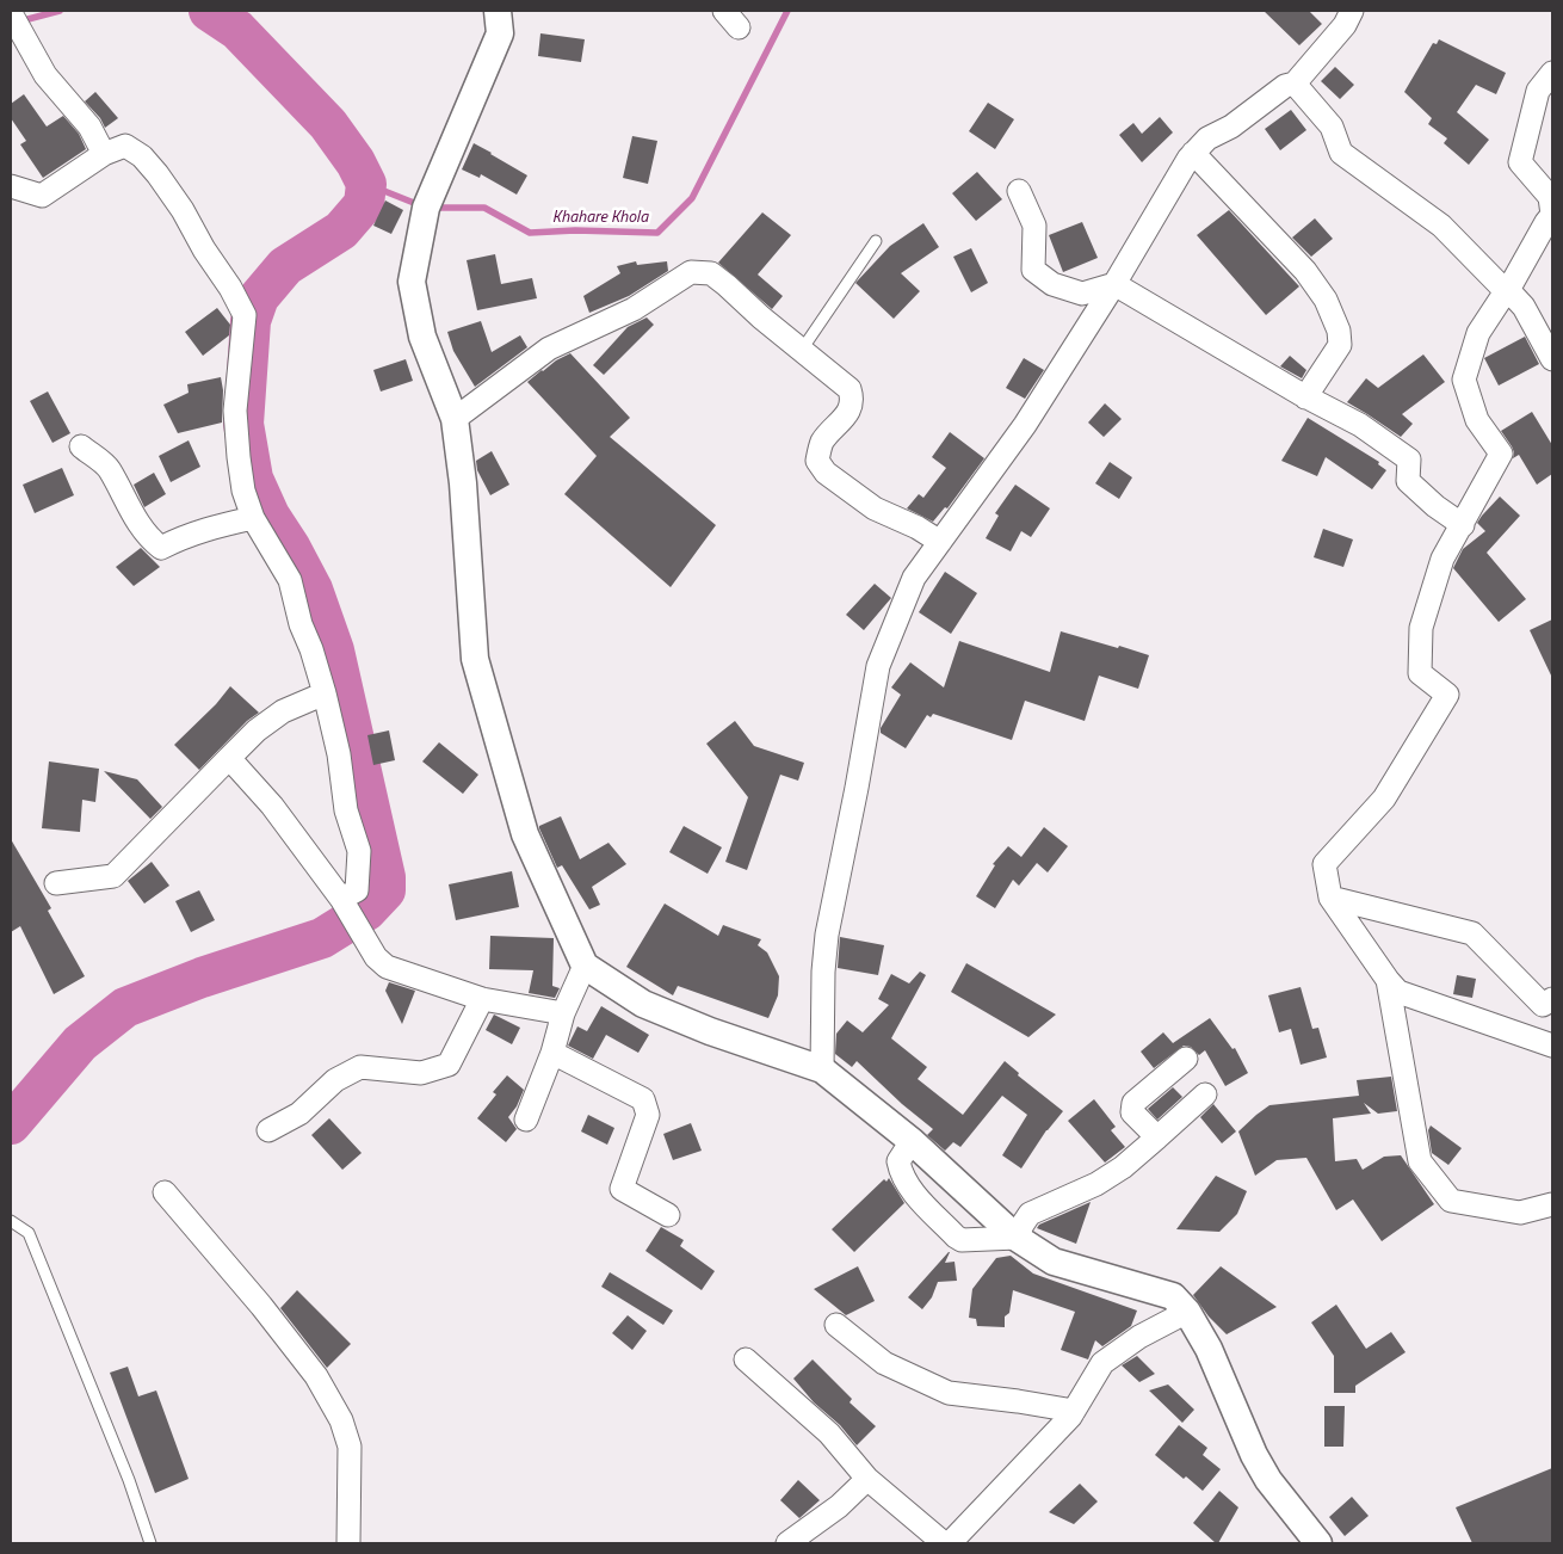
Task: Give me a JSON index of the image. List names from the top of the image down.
{
  "water": ["Khahare Khola"]
}
